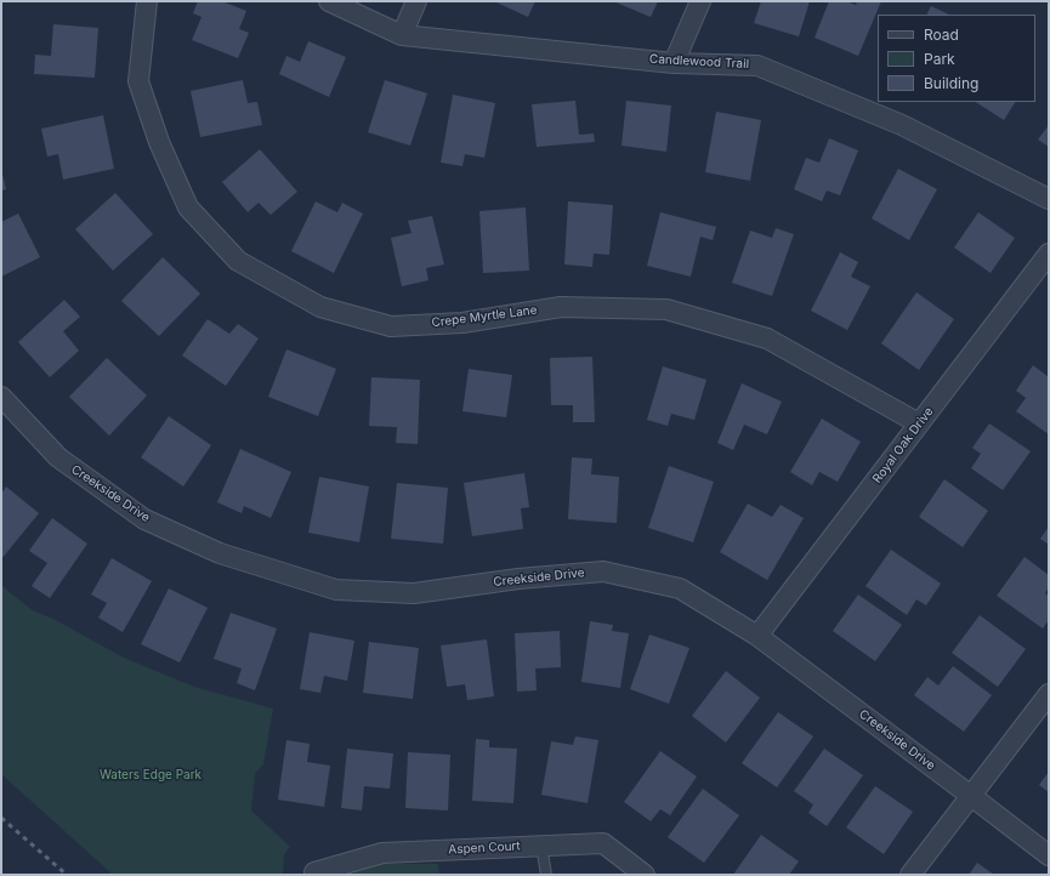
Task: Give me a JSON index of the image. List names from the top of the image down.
{
  "streets": {
    "street": [
      "Candlewood Trail",
      "Crepe Myrtle Lane",
      "Royal Oak Drive",
      "Creekside Drive",
      "Aspen Court"
    ]
  },
  "crossings": [
    ["Crepe Myrtle Lane", "Royal Oak Drive"],
    ["Royal Oak Drive", "Creekside Drive"]
  ],
  "parks": ["Waters Edge Park"],
  "legend": ["Road", "Park", "Building"]
}
